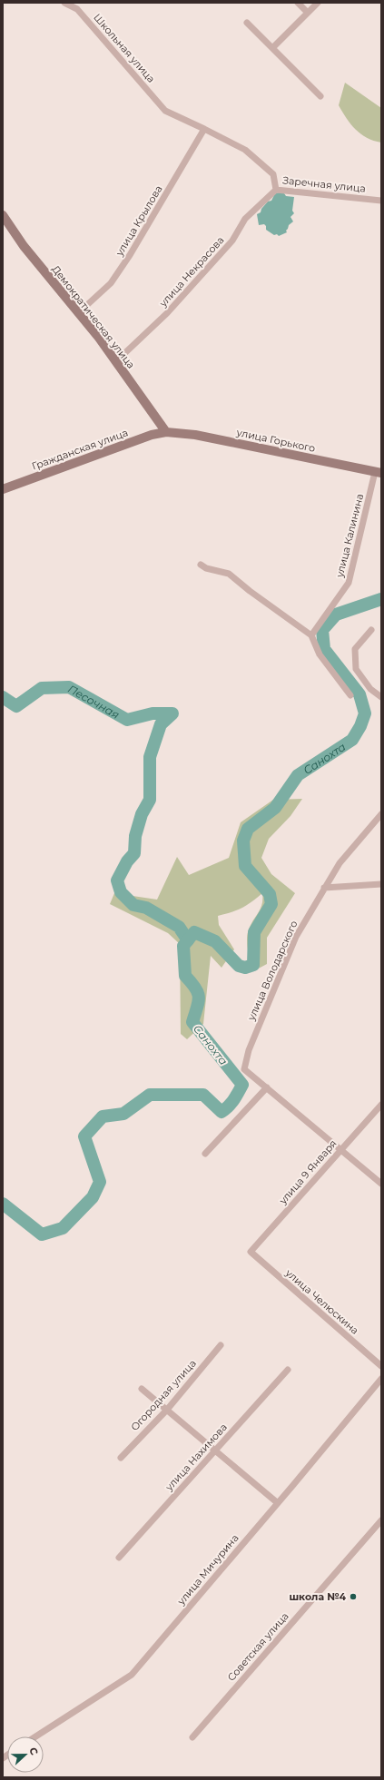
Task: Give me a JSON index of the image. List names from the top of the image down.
{
  "streets": {
    "street": [
      "Школьная улица",
      "Заречная улица",
      "улица Крылова",
      "улица Некрасова",
      "Демократическая улица",
      "улица Горького",
      "Гражданская улица",
      "улица Калинина",
      "улица Володарского",
      "улица 9 Января",
      "улица Челюскина",
      "Огородная улица",
      "улица Нахимова",
      "улица Мичурина",
      "Советская улица"
    ]
  },
  "crossings": [
    ["Школьная улица", "Заречная улица"],
    ["Заречная улица", "улица Крылова"],
    ["Заречная улица", "улица Некрасова"],
    ["улица Крылова", "Демократическая улица"],
    ["улица Некрасова", "Демократическая улица"],
    ["Демократическая улица", "улица Горького"],
    ["Демократическая улица", "Гражданская улица"],
    ["улица Горького", "Гражданская улица"],
    ["улица Горького", "улица Калинина"],
    ["улица 9 Января", "улица Челюскина"]
  ],
  "water": ["Песочная", "Санохта"],
  "places": ["школа №4"],
  "north": "right"
}
